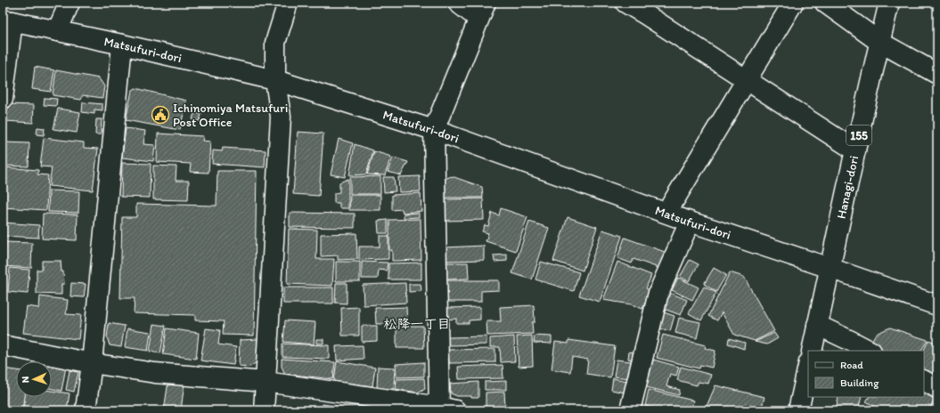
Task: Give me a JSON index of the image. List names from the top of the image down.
{
  "streets": {
    "main road": ["Matsufuri-dori", "155", "Hanagi-dori"]
  },
  "crossings": [
    ["Matsufuri-dori", "155"],
    ["Matsufuri-dori", "Hanagi-dori"],
    ["155", "Hanagi-dori"]
  ],
  "districts": ["松降一丁目"],
  "places": {
    "public building": ["Ichinomiya Matsufuri Post Office"]
  },
  "legend": ["Road", "Building"],
  "north": "left"
}
